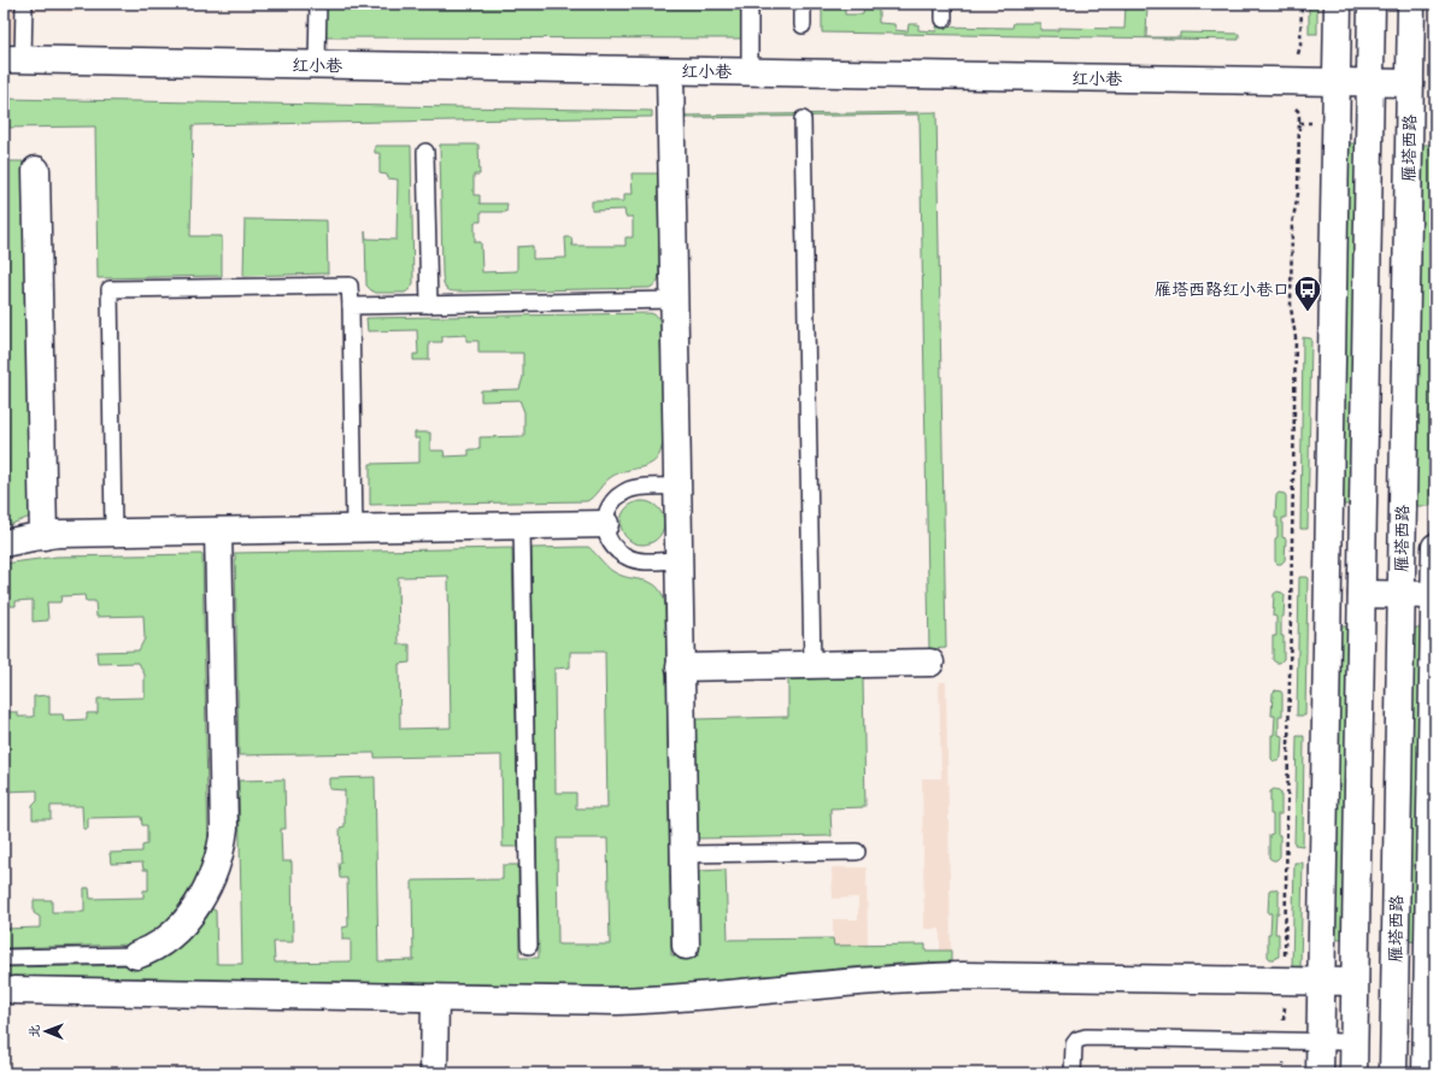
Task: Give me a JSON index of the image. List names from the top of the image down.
{
  "streets": {
    "street": ["红小巷", "雁塔西路"]
  },
  "crossings": [
    ["红小巷", "雁塔西路"]
  ],
  "places": {
    "bus stop": ["雁塔西路红小巷口"]
  },
  "north": "left"
}
